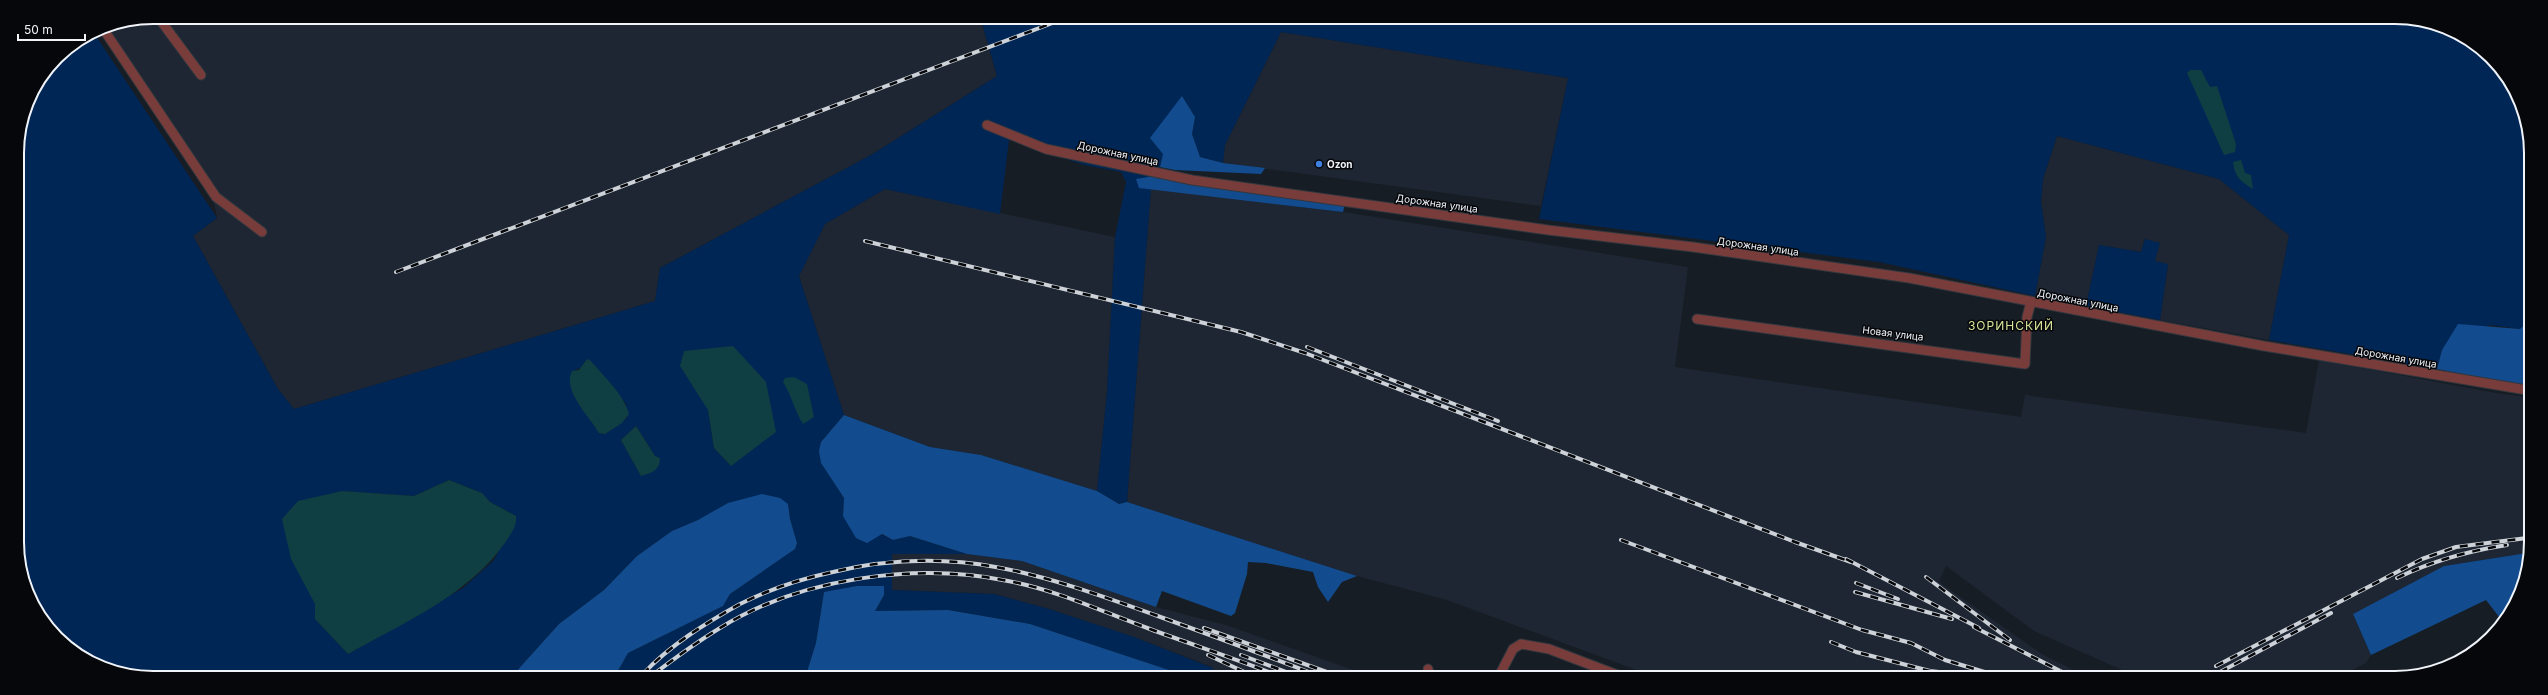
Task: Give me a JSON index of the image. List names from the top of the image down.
{
  "streets": {
    "street": ["Дорожная улица", "Новая улица"]
  },
  "crossings": [
    ["Дорожная улица", "Новая улица"]
  ],
  "districts": ["ЗОРИНСКИЙ"],
  "places": ["Ozon"],
  "scale_bar": "50 m"
}
